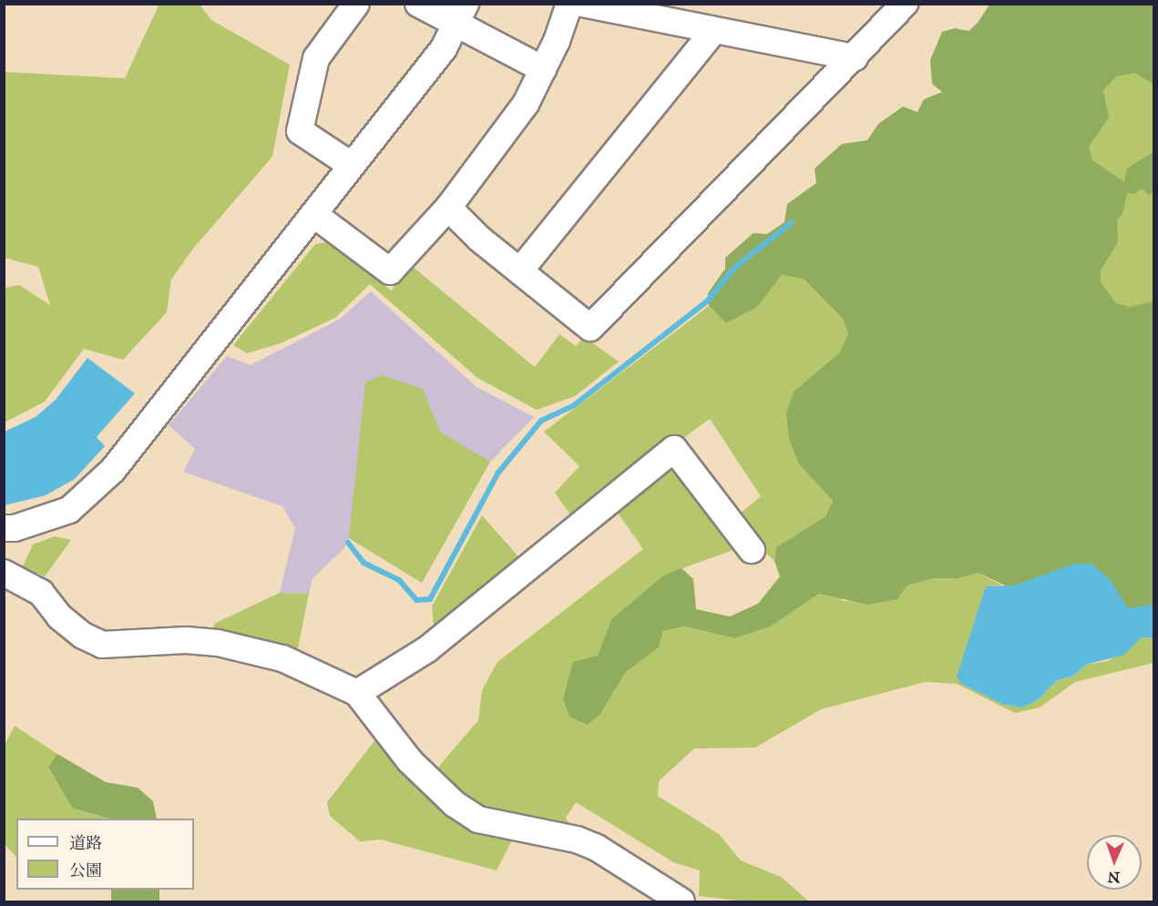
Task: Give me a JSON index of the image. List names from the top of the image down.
{
  "legend": ["道路", "公園"],
  "north": "bottom"
}
